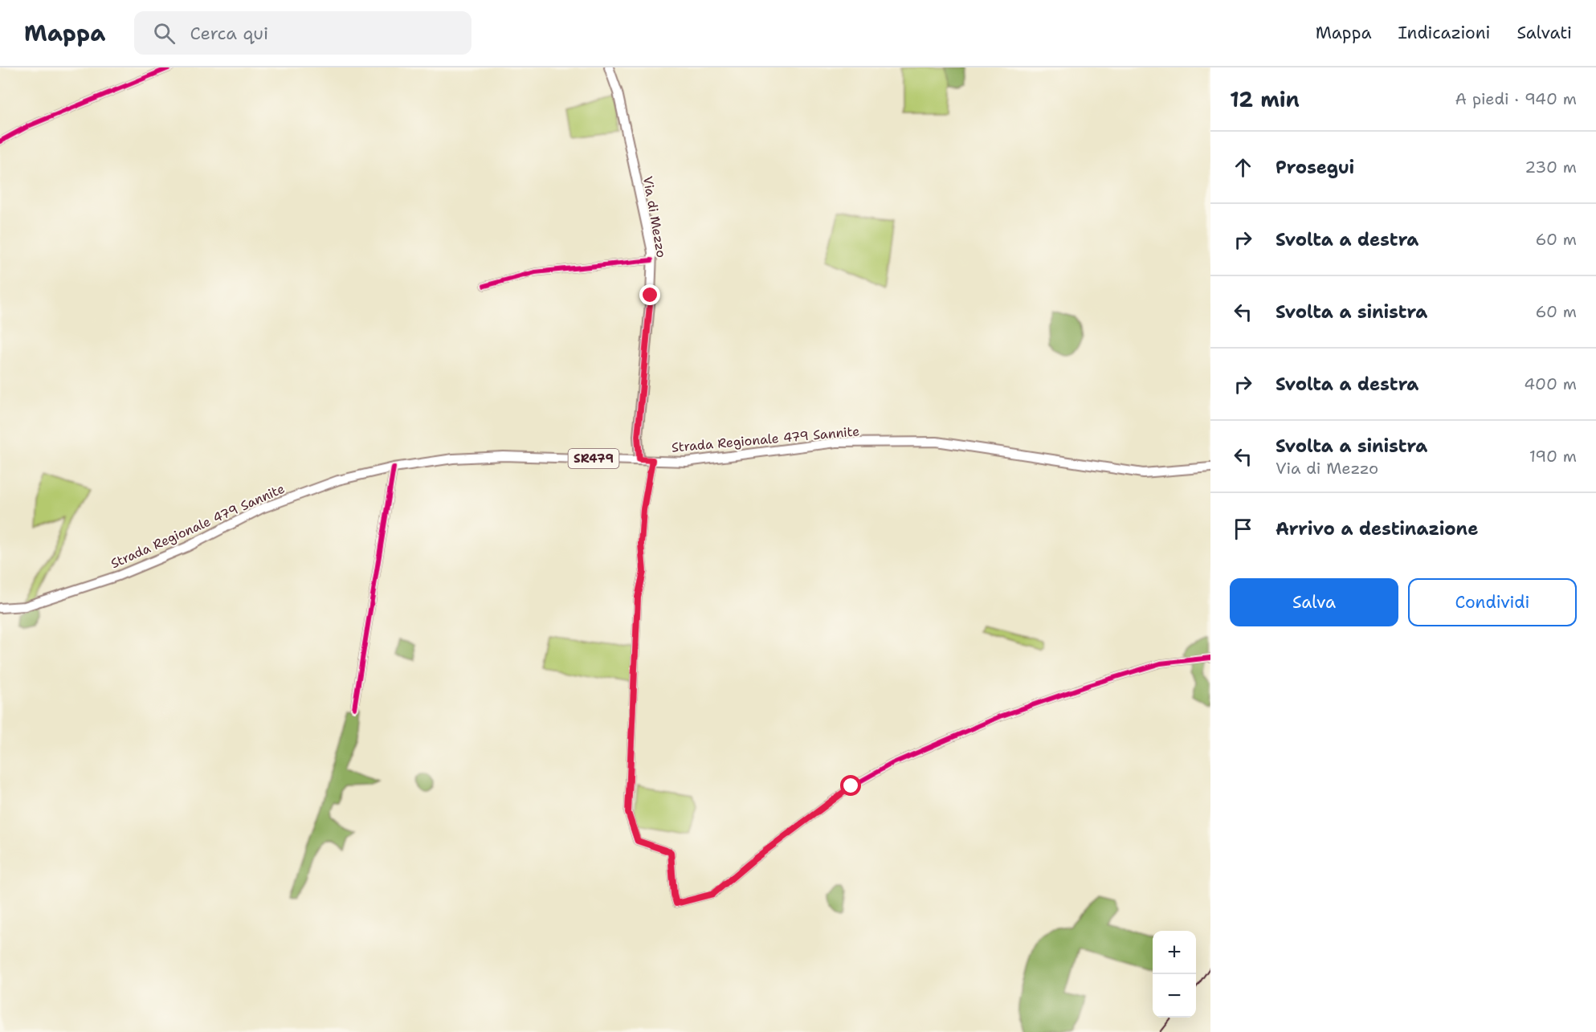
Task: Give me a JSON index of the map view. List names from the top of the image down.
{
  "streets": {
    "main road": ["Via di Mezzo", "Strada Regionale 479 Sannite", "SR479"]
  },
  "crossings": [
    ["Via di Mezzo", "Strada Regionale 479 Sannite"]
  ],
  "page": {
    "header": "Mappa",
    "search": "Cerca qui",
    "nav": ["Mappa", "Indicazioni", "Salvati"],
    "heading": ["12 min", "A piedi · 940 m"],
    "list": [
      ["Prosegui", "230 m"],
      ["Svolta a destra", "60 m"],
      ["Svolta a sinistra", "60 m"],
      ["Svolta a destra", "400 m"],
      ["Svolta a sinistra", "Via di Mezzo", "190 m"],
      "Arrivo a destinazione"
    ],
    "buttons": ["Salva", "Condividi"],
    "map_buttons": ["+", "−"]
  }
}
